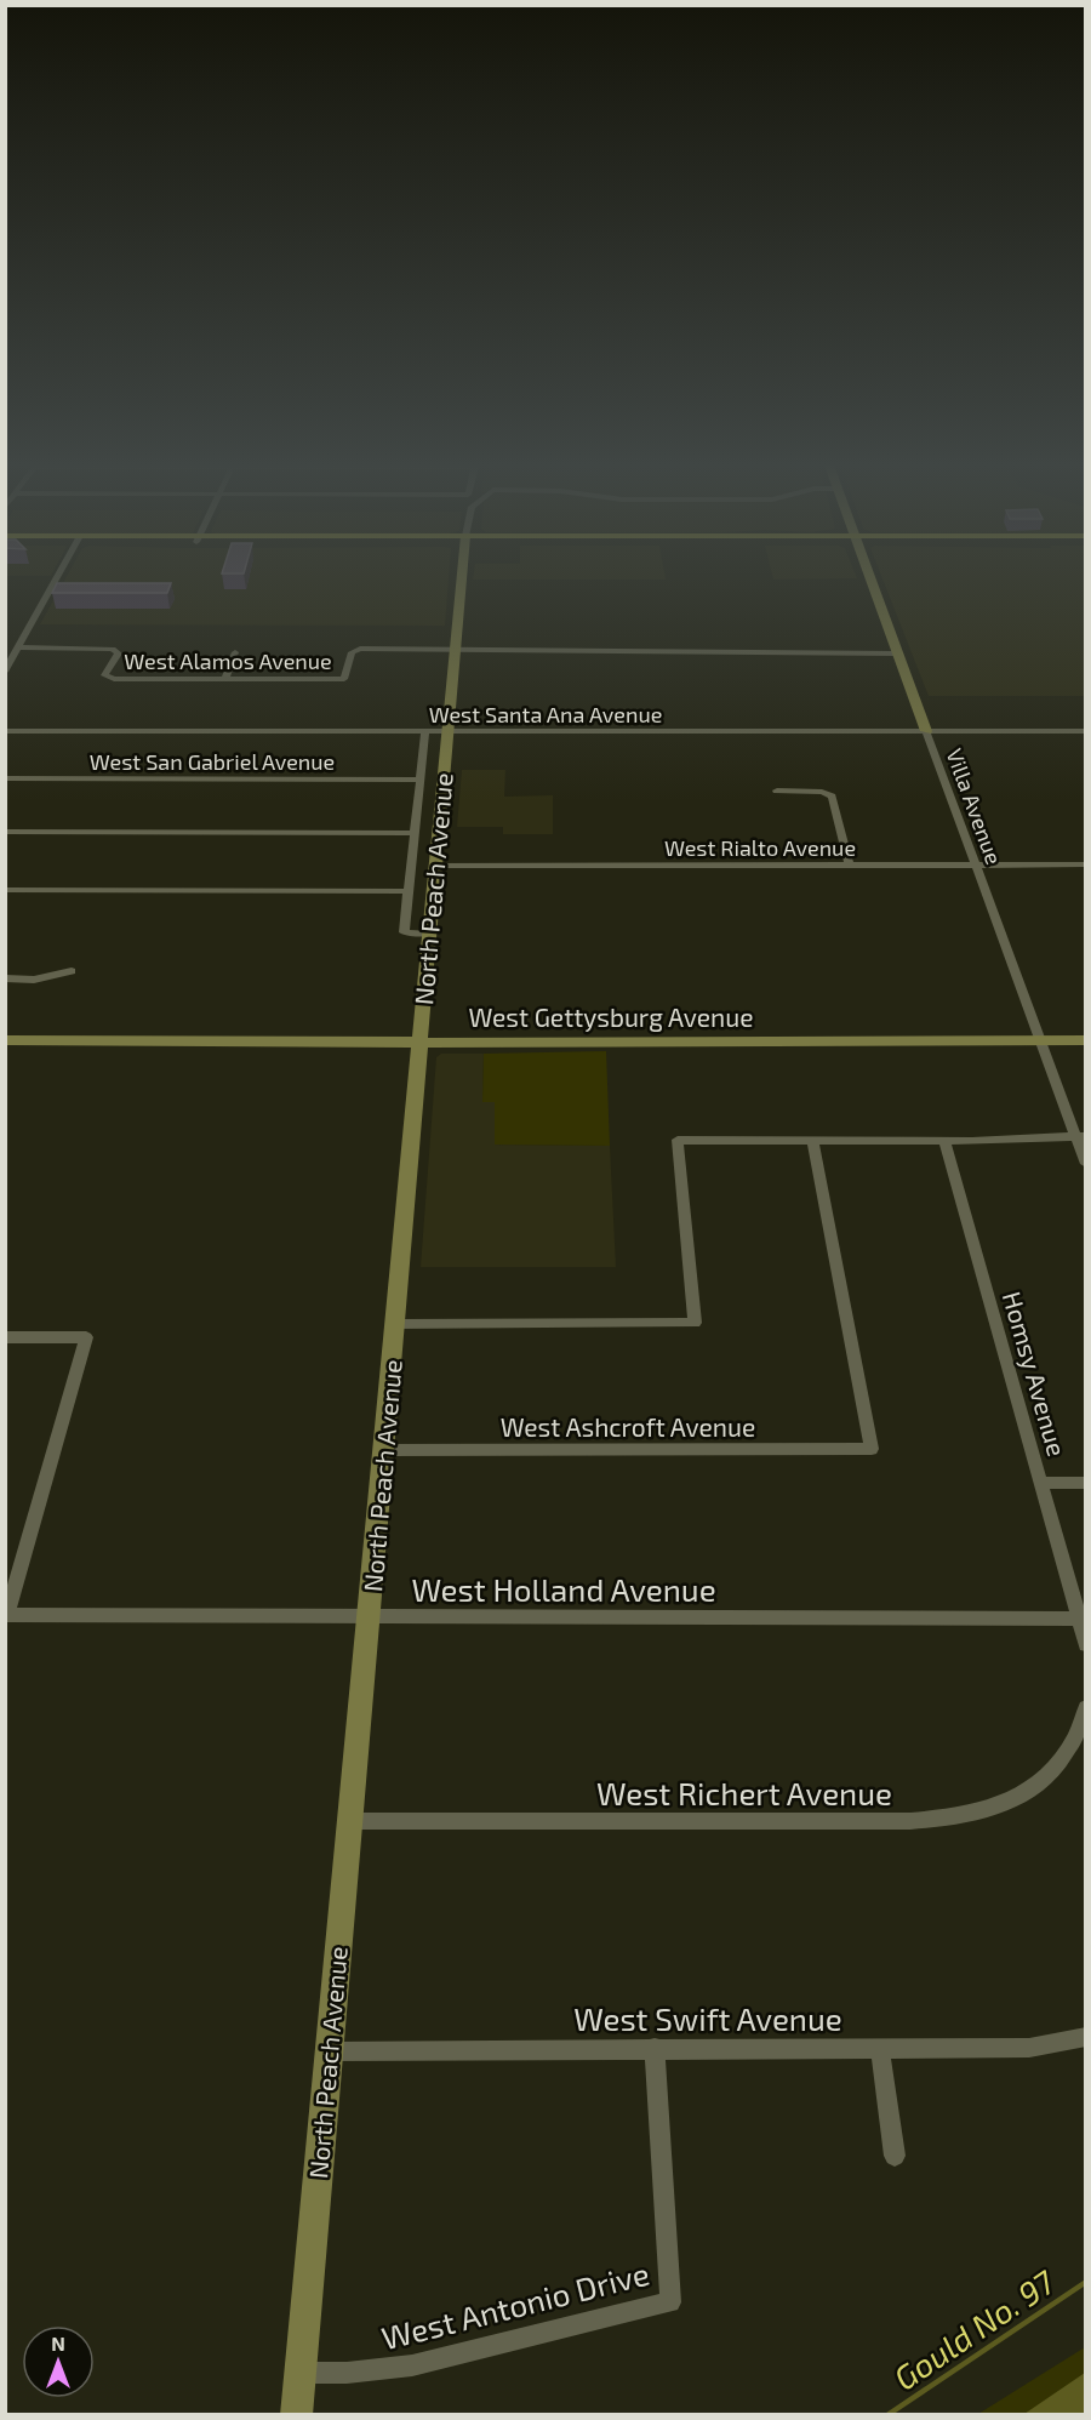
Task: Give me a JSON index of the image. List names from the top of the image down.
{
  "streets": {
    "main road": ["Villa Avenue", "North Peach Avenue", "West Gettysburg Avenue"],
    "street": [
      "West Alamos Avenue",
      "West Santa Ana Avenue",
      "West San Gabriel Avenue",
      "West Rialto Avenue",
      "Homsy Avenue",
      "West Ashcroft Avenue",
      "West Holland Avenue",
      "West Richert Avenue",
      "West Swift Avenue",
      "West Antonio Drive"
    ]
  },
  "crossings": [
    ["West Alamos Avenue", "Villa Avenue"],
    ["West Alamos Avenue", "North Peach Avenue"],
    ["West Santa Ana Avenue", "Villa Avenue"],
    ["West Santa Ana Avenue", "North Peach Avenue"],
    ["Villa Avenue", "West Rialto Avenue"],
    ["Villa Avenue", "West Gettysburg Avenue"],
    ["West Rialto Avenue", "North Peach Avenue"],
    ["North Peach Avenue", "West Gettysburg Avenue"],
    ["North Peach Avenue", "West Ashcroft Avenue"],
    ["North Peach Avenue", "West Holland Avenue"],
    ["North Peach Avenue", "West Richert Avenue"],
    ["North Peach Avenue", "West Swift Avenue"],
    ["North Peach Avenue", "West Antonio Drive"],
    ["Homsy Avenue", "West Holland Avenue"],
    ["West Swift Avenue", "West Antonio Drive"]
  ],
  "water": ["Gould No. 97"],
  "north": "top"
}
